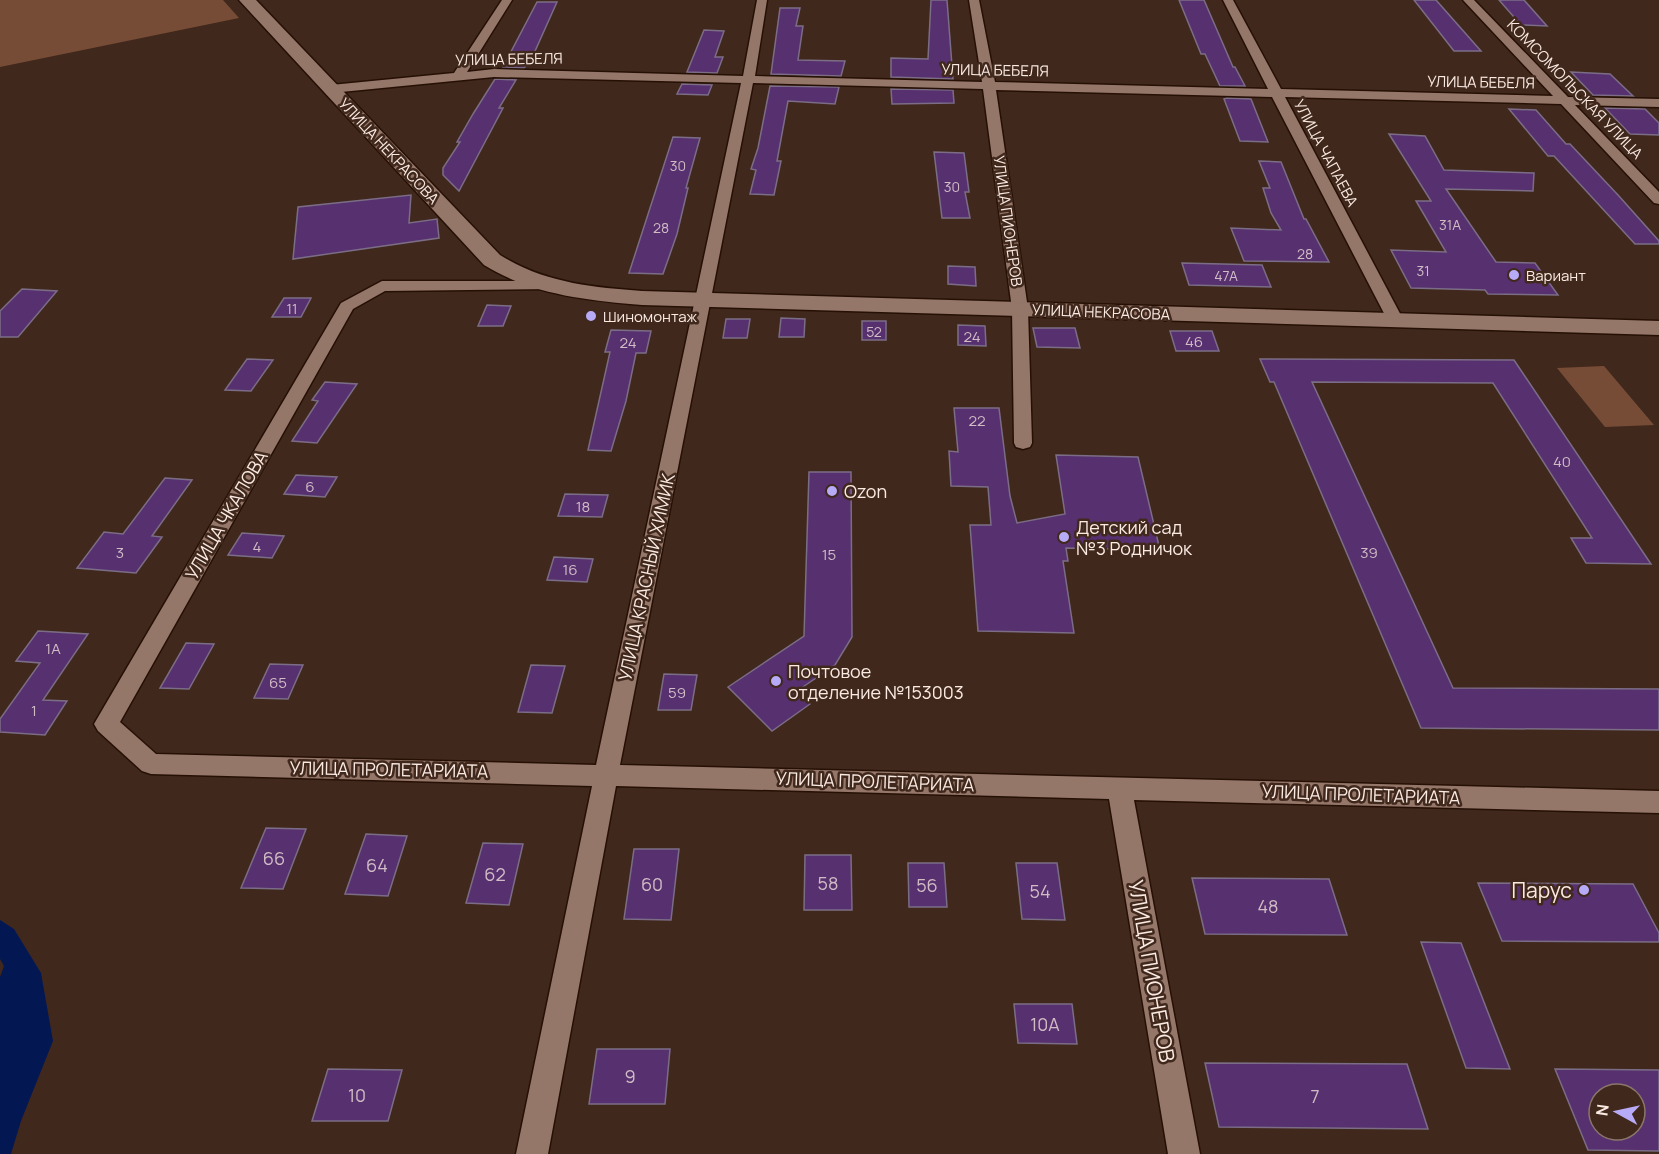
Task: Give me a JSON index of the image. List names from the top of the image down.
{
  "streets": {
    "street": [
      "УЛИЦА БЕБЕЛЯ",
      "КОМСОМОЛЬСКАЯ УЛИЦА",
      "УЛИЦА НЕКРАСОВА",
      "УЛИЦА ЧАПАЕВА",
      "УЛИЦА ПИОНЕРОВ",
      "УЛИЦА ЧКАЛОВА",
      "УЛИЦА КРАСНЫЙ ХИМИК",
      "УЛИЦА ПРОЛЕТАРИАТА"
    ]
  },
  "crossings": [
    ["УЛИЦА БЕБЕЛЯ", "КОМСОМОЛЬСКАЯ УЛИЦА"],
    ["УЛИЦА БЕБЕЛЯ", "УЛИЦА НЕКРАСОВА"],
    ["УЛИЦА БЕБЕЛЯ", "УЛИЦА ЧАПАЕВА"],
    ["УЛИЦА БЕБЕЛЯ", "УЛИЦА ПИОНЕРОВ"],
    ["УЛИЦА БЕБЕЛЯ", "УЛИЦА КРАСНЫЙ ХИМИК"],
    ["УЛИЦА НЕКРАСОВА", "УЛИЦА ЧАПАЕВА"],
    ["УЛИЦА НЕКРАСОВА", "УЛИЦА ПИОНЕРОВ"],
    ["УЛИЦА НЕКРАСОВА", "УЛИЦА ЧКАЛОВА"],
    ["УЛИЦА НЕКРАСОВА", "УЛИЦА КРАСНЫЙ ХИМИК"],
    ["УЛИЦА ПИОНЕРОВ", "УЛИЦА ПРОЛЕТАРИАТА"],
    ["УЛИЦА ЧКАЛОВА", "УЛИЦА ПРОЛЕТАРИАТА"],
    ["УЛИЦА КРАСНЫЙ ХИМИК", "УЛИЦА ПРОЛЕТАРИАТА"]
  ],
  "places": [
    "Вариант",
    "Шиномонтаж",
    "Ozon",
    "Детский сад №3 Родничок",
    "Почтовое отделение №153003",
    "Парус"
  ],
  "house_numbers": [
    "30",
    "30",
    "31А",
    "28",
    "28",
    "31",
    "47А",
    "11",
    "52",
    "24",
    "46",
    "24",
    "22",
    "40",
    "6",
    "18",
    "4",
    "3",
    "39",
    "15",
    "16",
    "1А",
    "65",
    "59",
    "1",
    "66",
    "64",
    "62",
    "58",
    "60",
    "56",
    "54",
    "48",
    "10А",
    "9",
    "10",
    "7"
  ],
  "north": "left"
}
